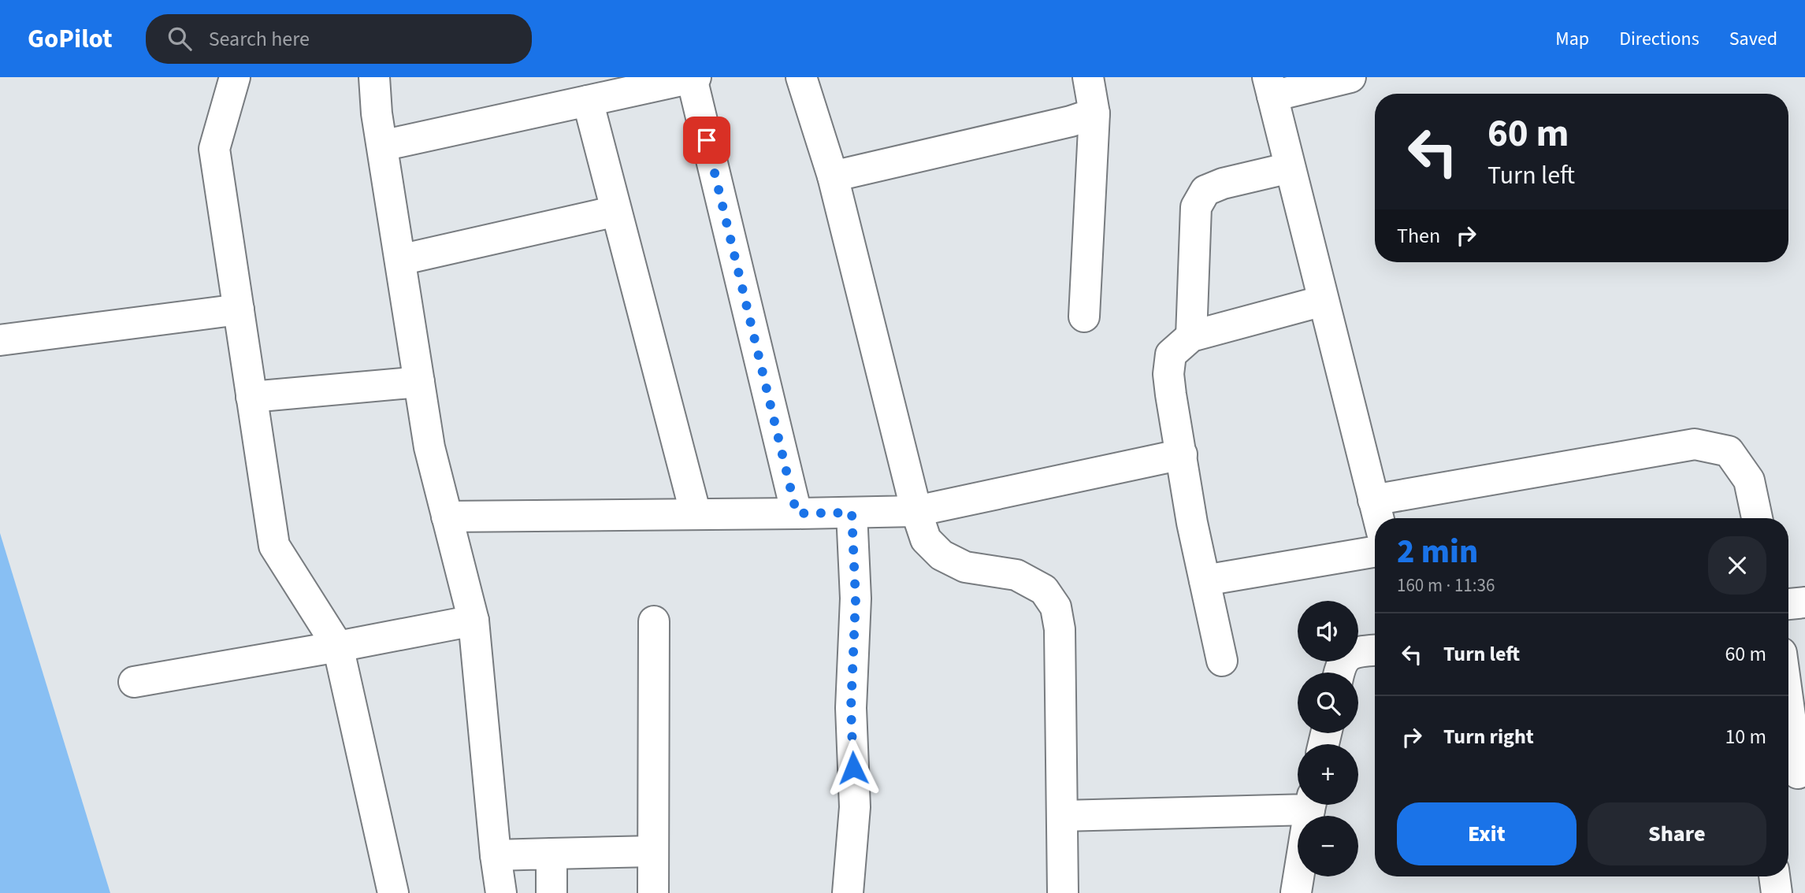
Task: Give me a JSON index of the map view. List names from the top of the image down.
{
  "page": {
    "header": "GoPilot",
    "search": "Search here",
    "nav": ["Map", "Directions", "Saved"],
    "turn": ["60 m", "Turn left"],
    "then": "Then",
    "heading": ["2 min", "160 m · 11:36"],
    "map_buttons": ["+", "−"],
    "list": [
      {
        "name": "Turn left",
        "value": "60 m"
      },
      {
        "name": "Turn right",
        "value": "10 m"
      }
    ],
    "buttons": ["Exit", "Share"]
  }
}
